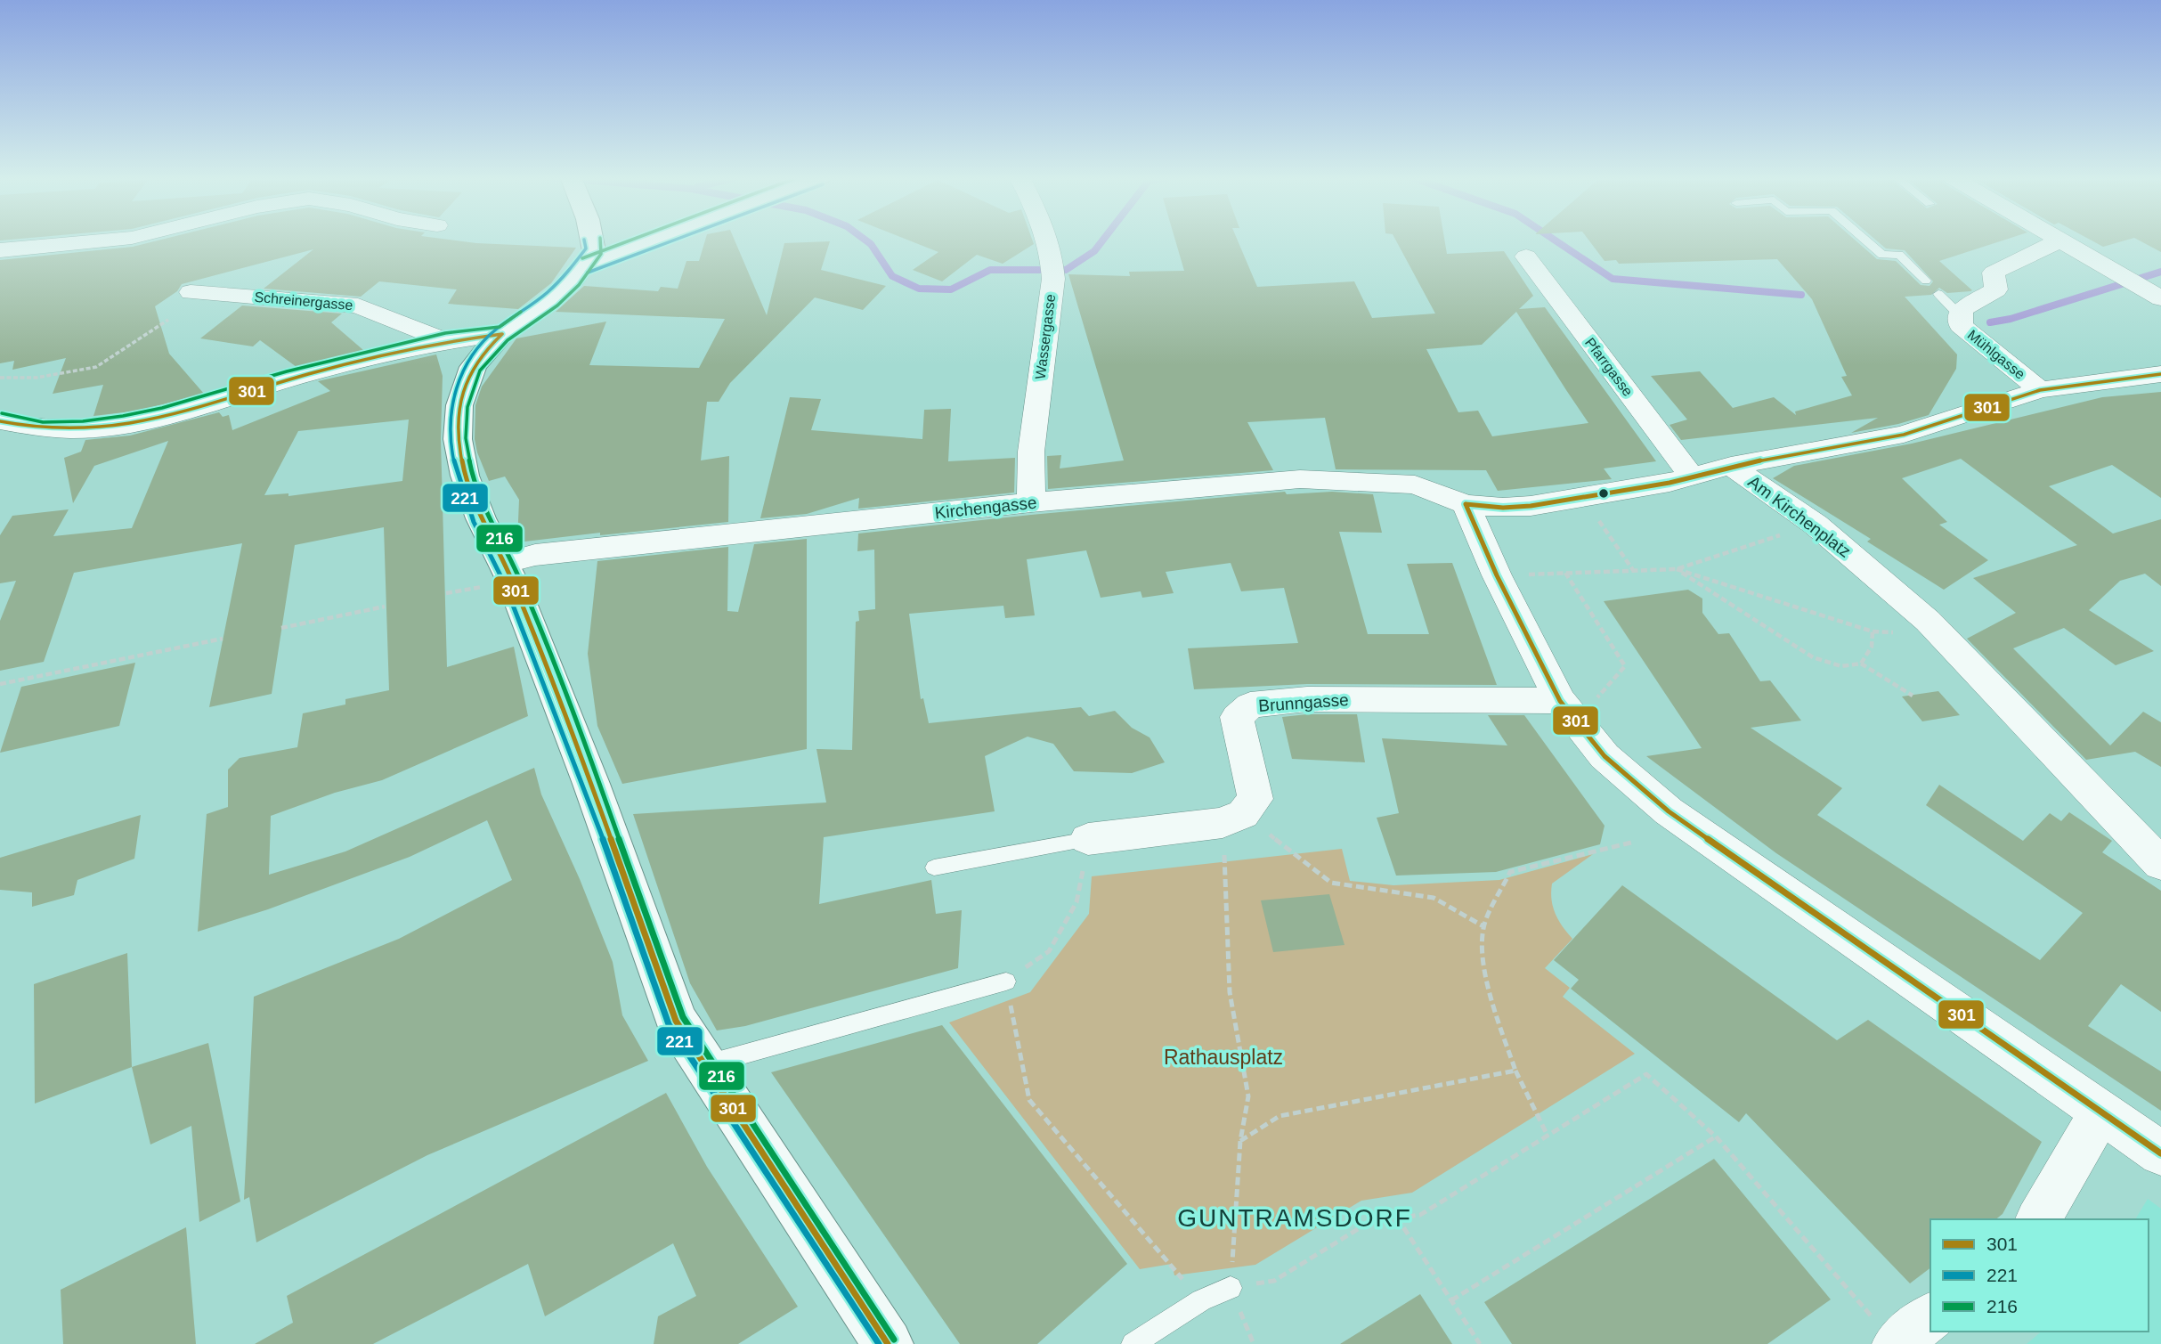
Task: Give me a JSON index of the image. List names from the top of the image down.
{
  "streets": {
    "street": [
      "Schreinergasse",
      "Wassergasse",
      "Mühlgasse",
      "Pfarrgasse",
      "Kirchengasse",
      "Am Kirchenplatz",
      "Brunngasse"
    ]
  },
  "crossings": [
    ["Wassergasse", "Kirchengasse"],
    ["Pfarrgasse", "Am Kirchenplatz"],
    ["Kirchengasse", "Am Kirchenplatz"]
  ],
  "districts": ["GUNTRAMSDORF"],
  "parks": ["Rathausplatz"],
  "lines": ["transit line 221", "transit line 216", "transit line 301"],
  "legend": ["301", "221", "216"]
}
